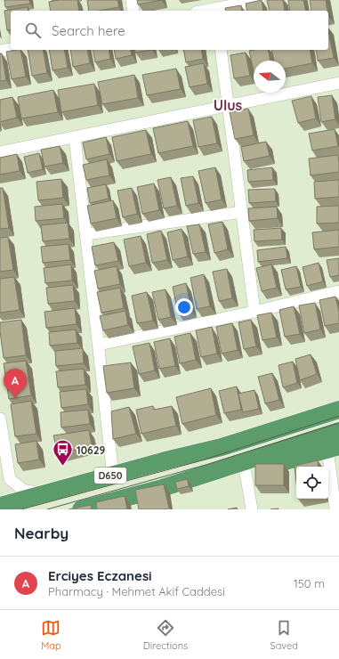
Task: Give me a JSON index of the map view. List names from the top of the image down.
{
  "streets": {
    "highway": ["D650"]
  },
  "districts": ["Ulus"],
  "places": {
    "bus stop": ["10629"]
  },
  "north": "left",
  "page": {
    "search": "Search here",
    "pins": "A",
    "heading": "Nearby",
    "list": [
      {
        "mark": "A",
        "name": "Erciyes Eczanesi",
        "note": "Pharmacy · Mehmet Akif Caddesi",
        "value": "150 m"
      }
    ],
    "nav": ["Map", "Directions", "Saved"]
  }
}
